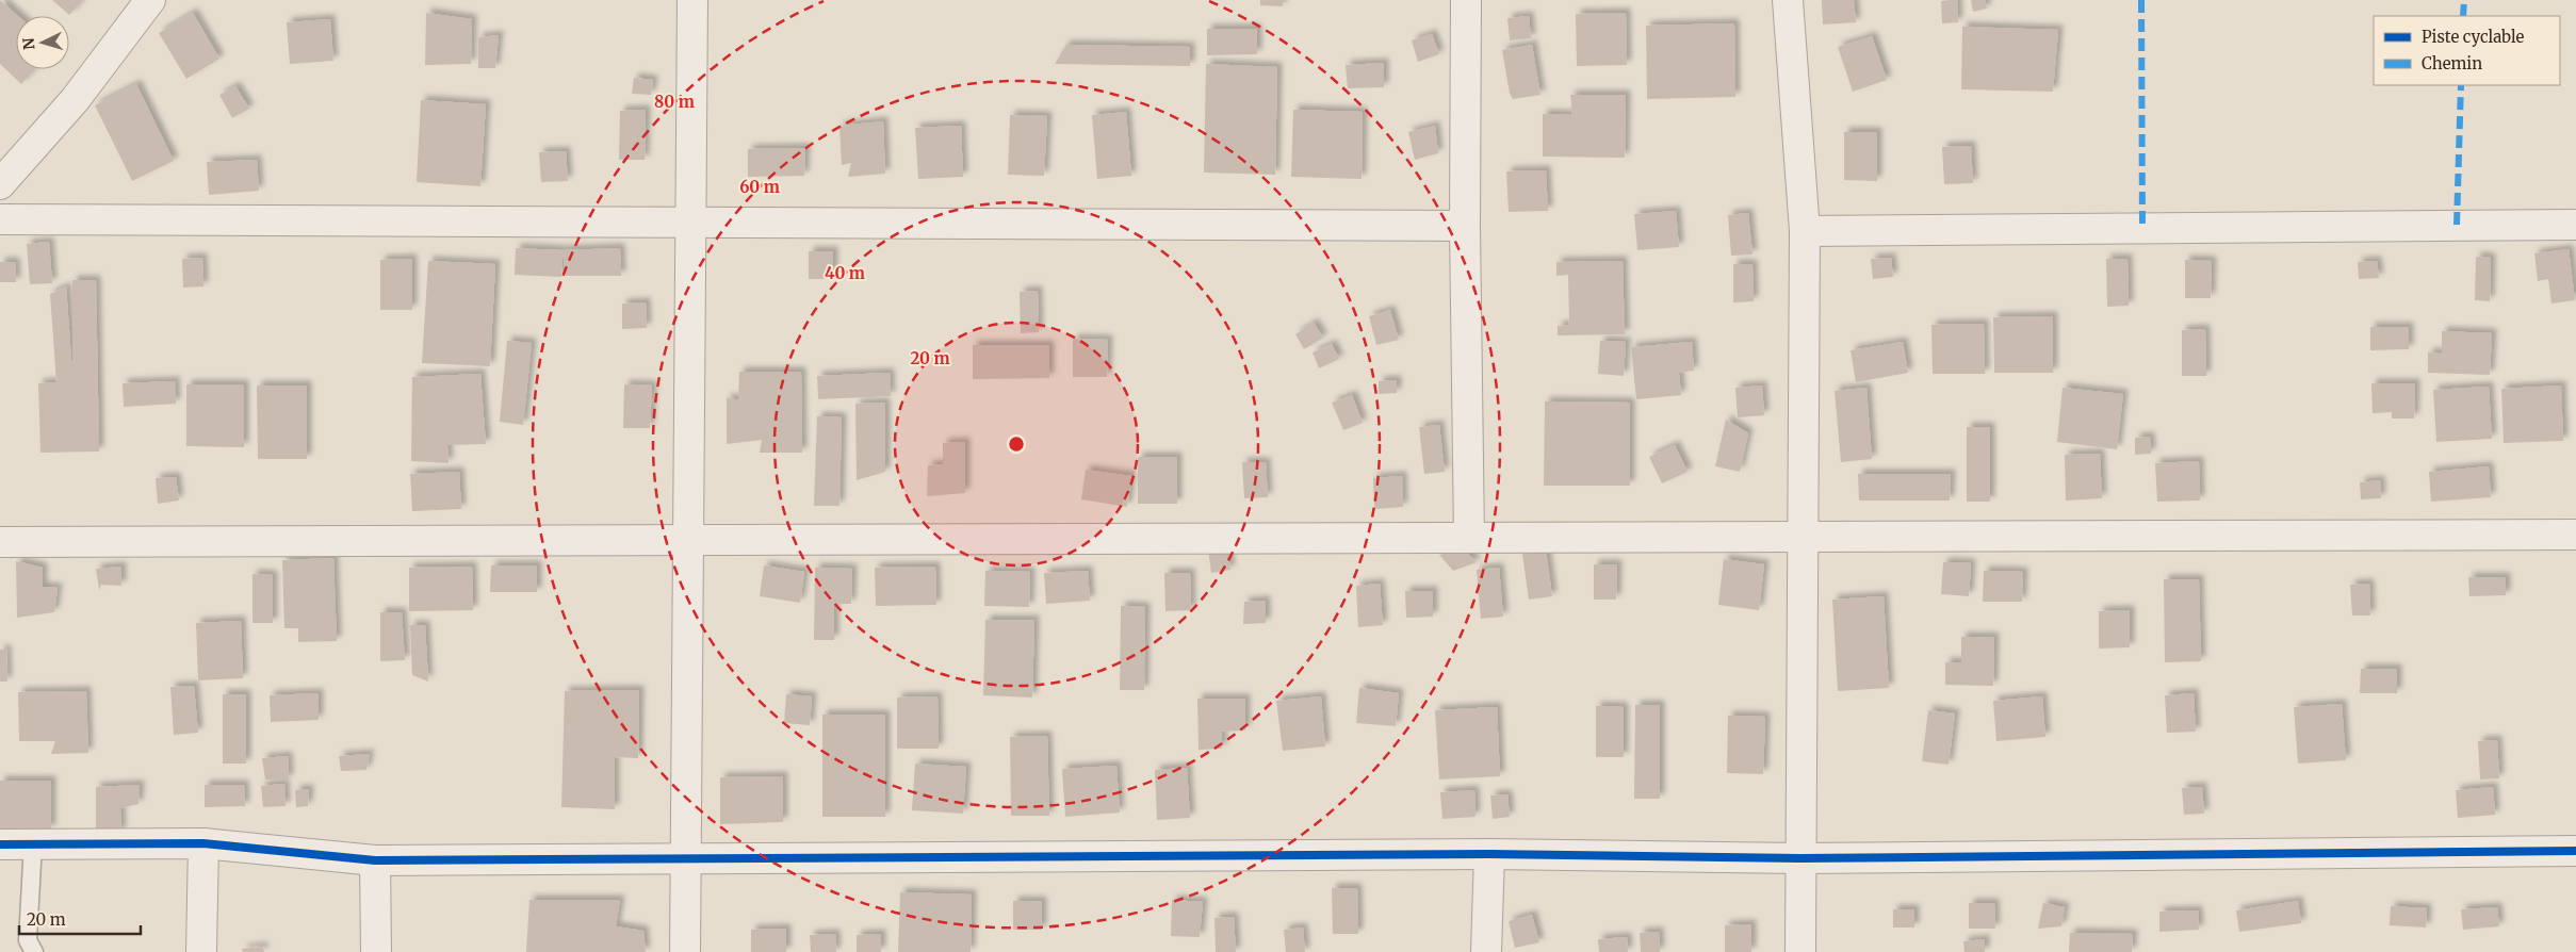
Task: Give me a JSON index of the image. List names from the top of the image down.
{
  "legend": ["Piste cyclable", "Chemin"],
  "scale_bar": "20 m",
  "north": "left",
  "rings": [
    "80 m",
    "60 m",
    "40 m",
    "20 m"
  ]
}
